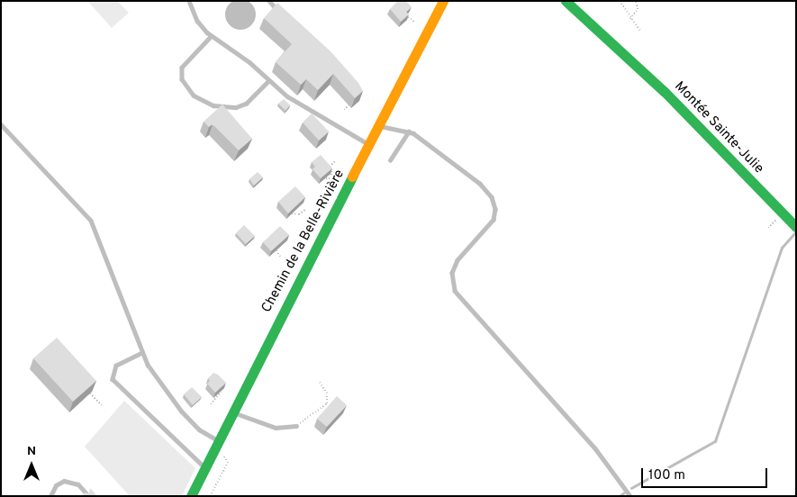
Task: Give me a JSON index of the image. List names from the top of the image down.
{
  "streets": {
    "street": ["Montée Sainte-Julie", "Chemin de la Belle-Rivière"]
  },
  "scale_bar": "100 m",
  "north": "top"
}
